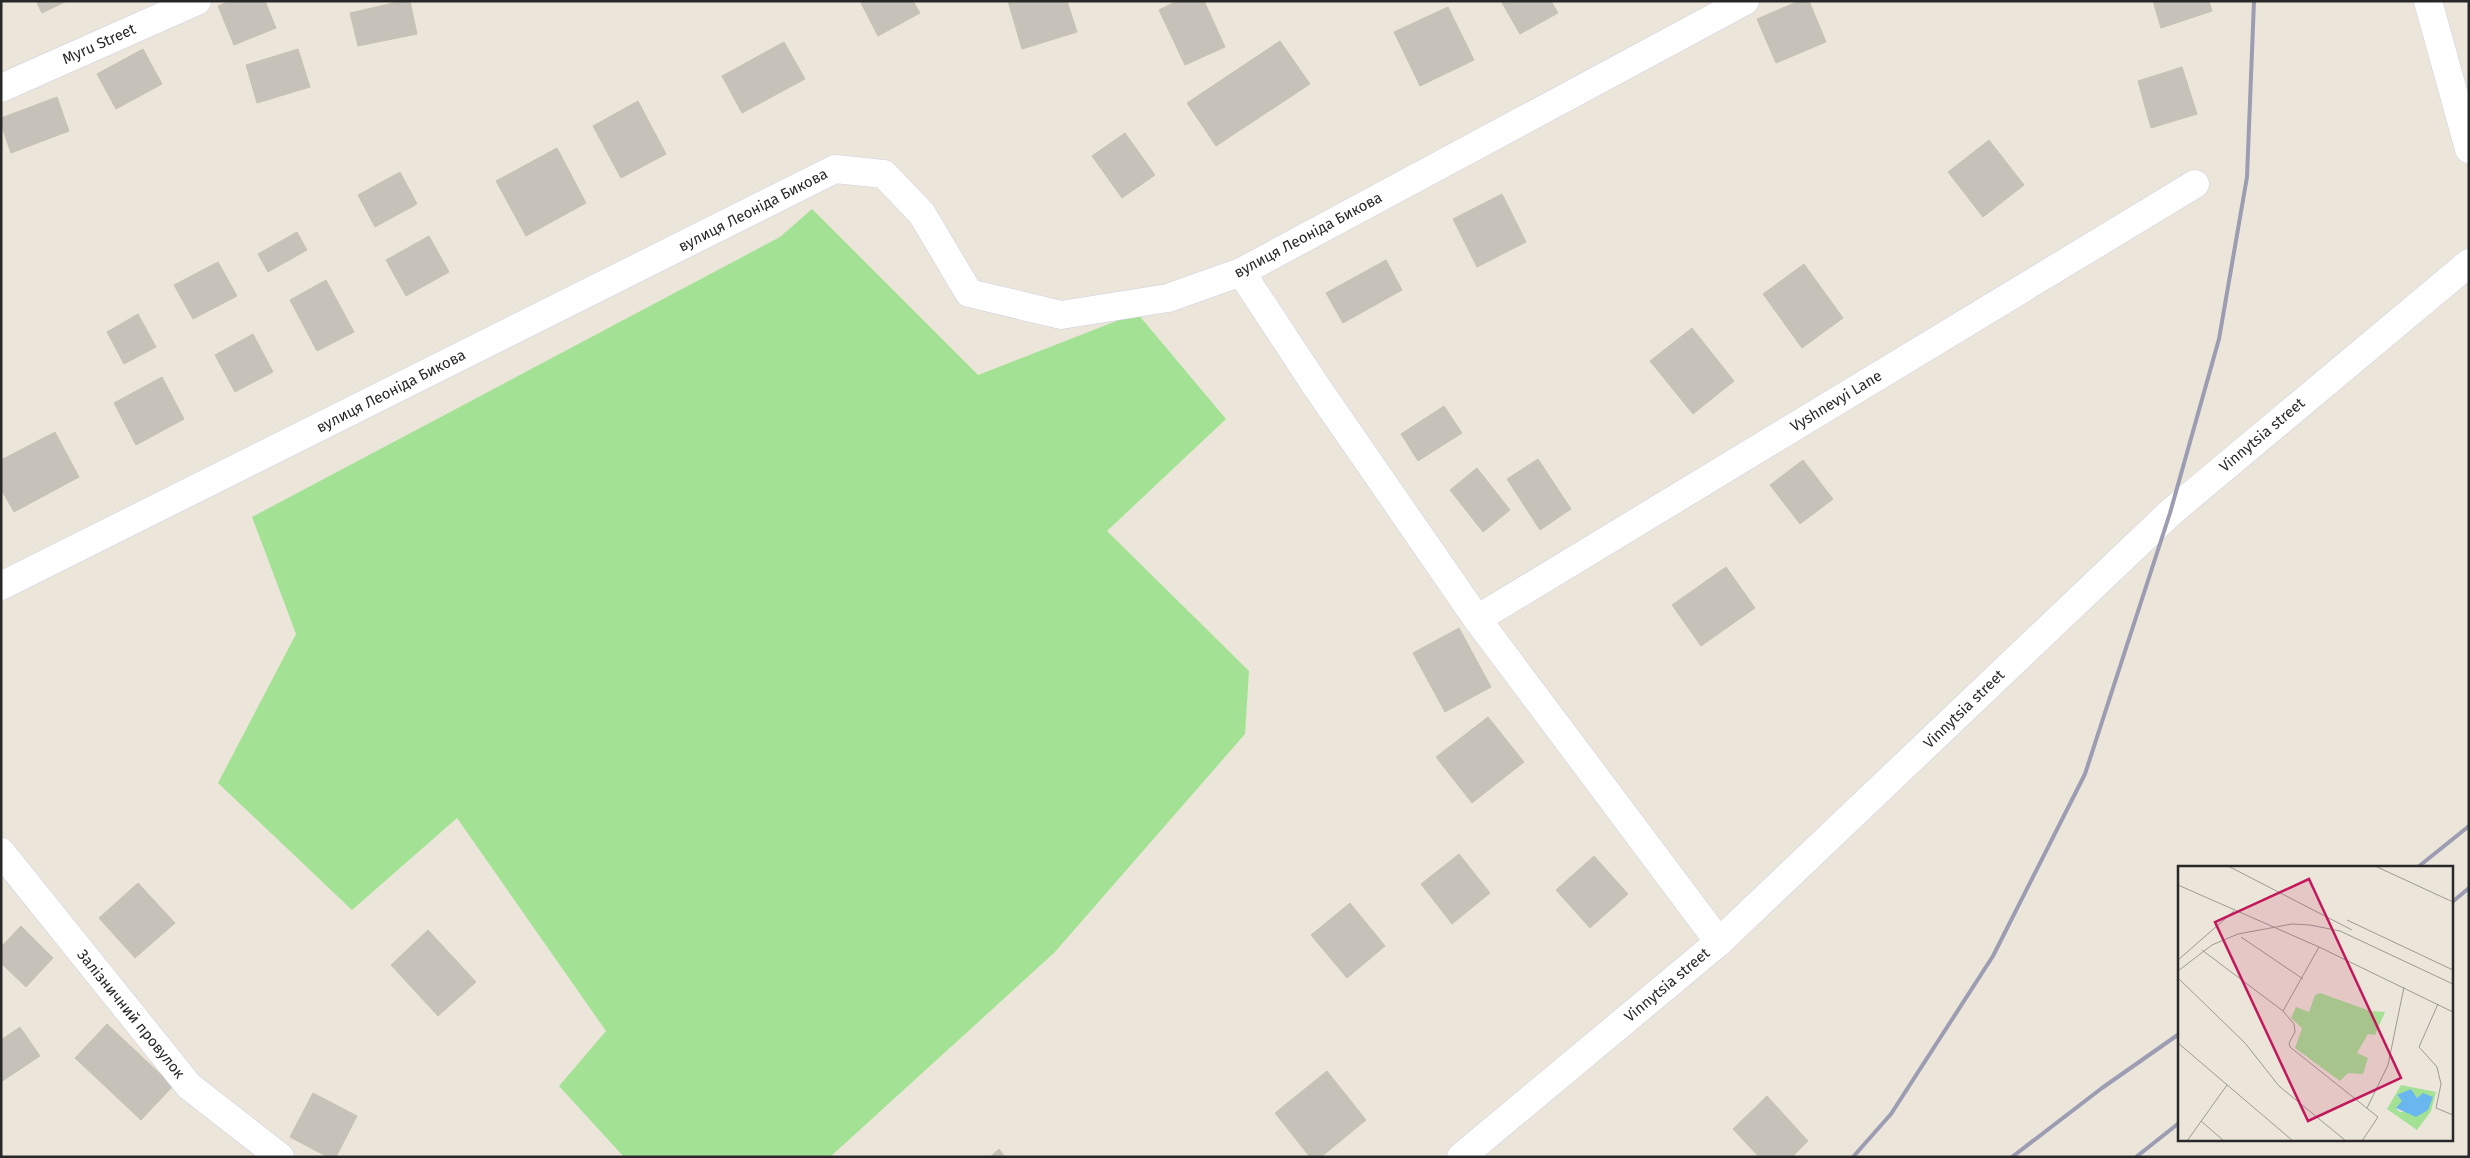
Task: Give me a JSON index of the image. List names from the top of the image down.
{
  "streets": {
    "street": [
      "Myru Street",
      "вулиця Леоніда Бикова",
      "Vyshnevyi Lane",
      "Vinnytsia street",
      "Залізничний провулок"
    ]
  }
}
